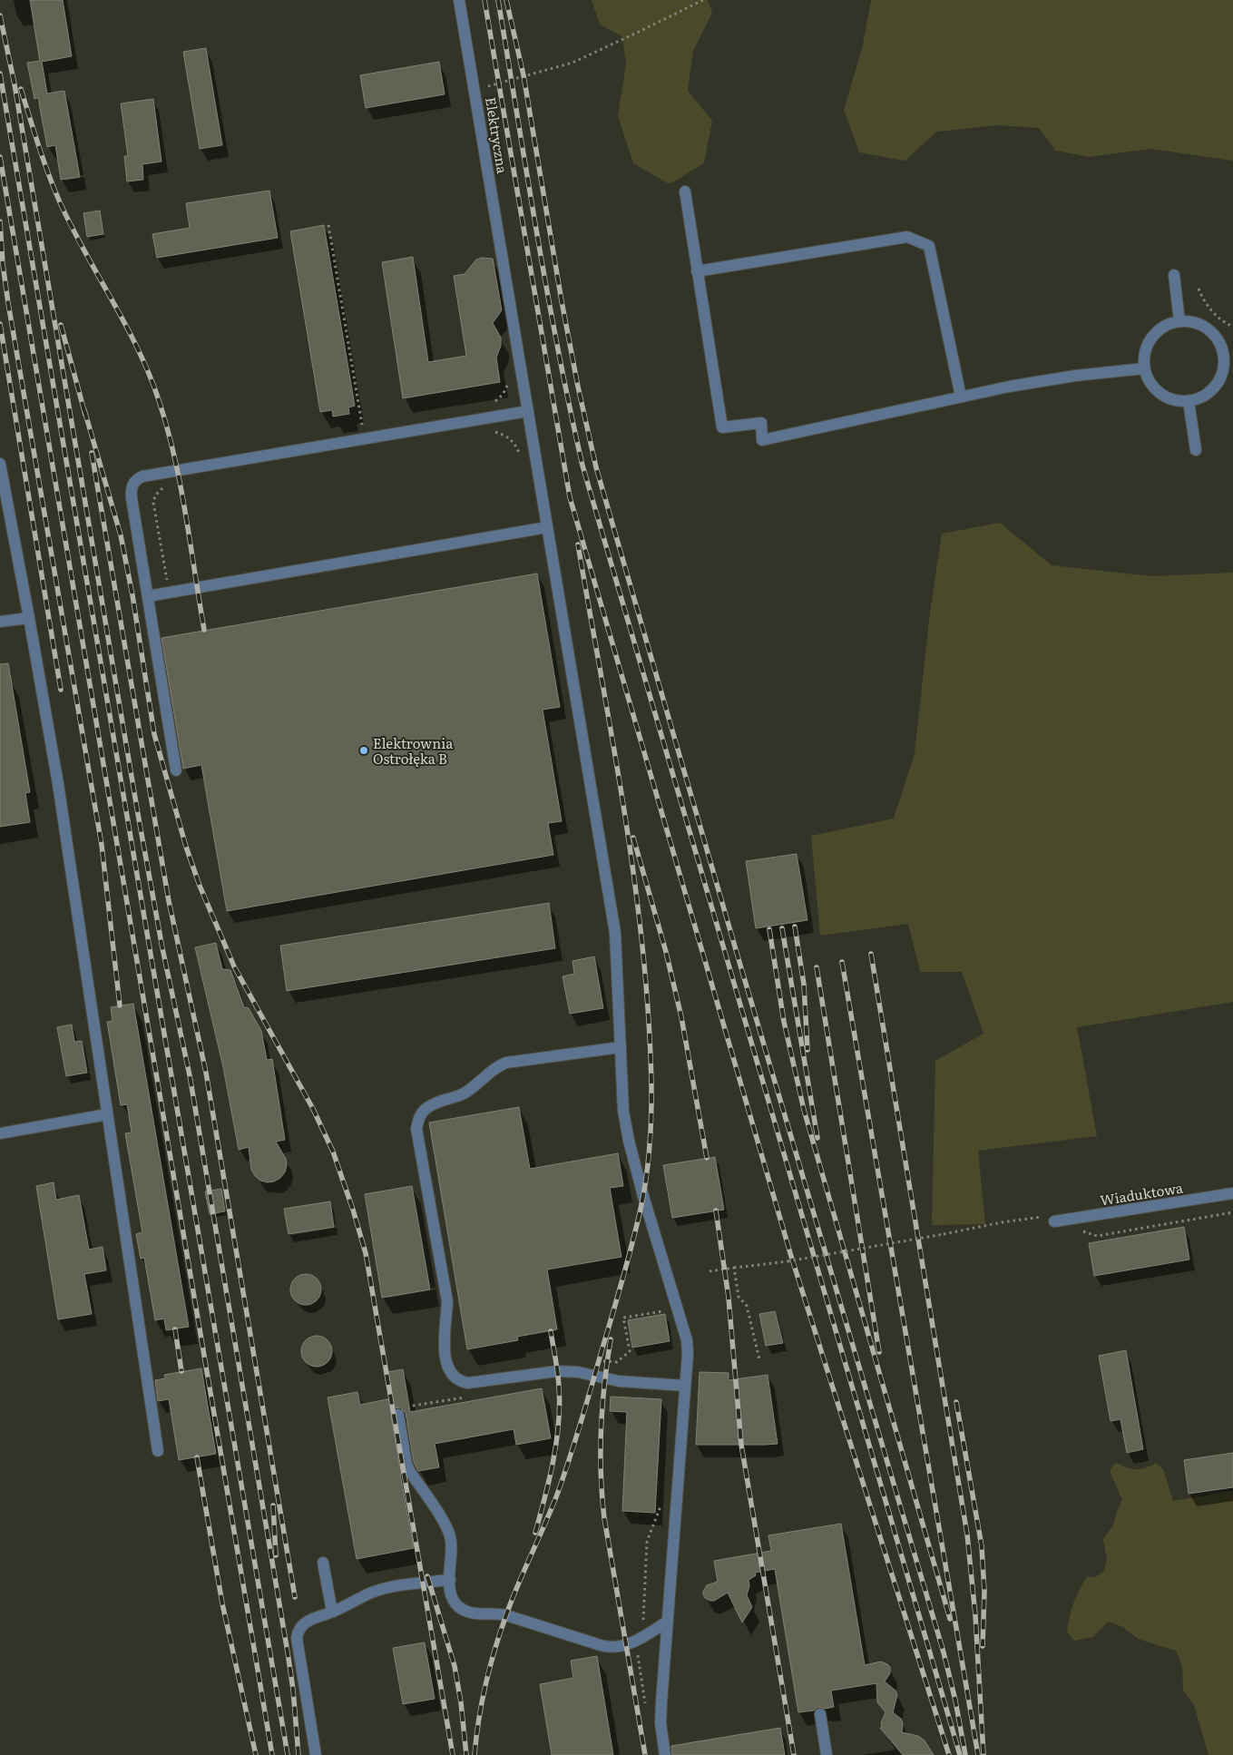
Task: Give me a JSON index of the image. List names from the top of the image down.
{
  "streets": {
    "street": ["Elektryczna", "Wiaduktowa"]
  },
  "places": ["Elektrownia Ostrołęka B"]
}
